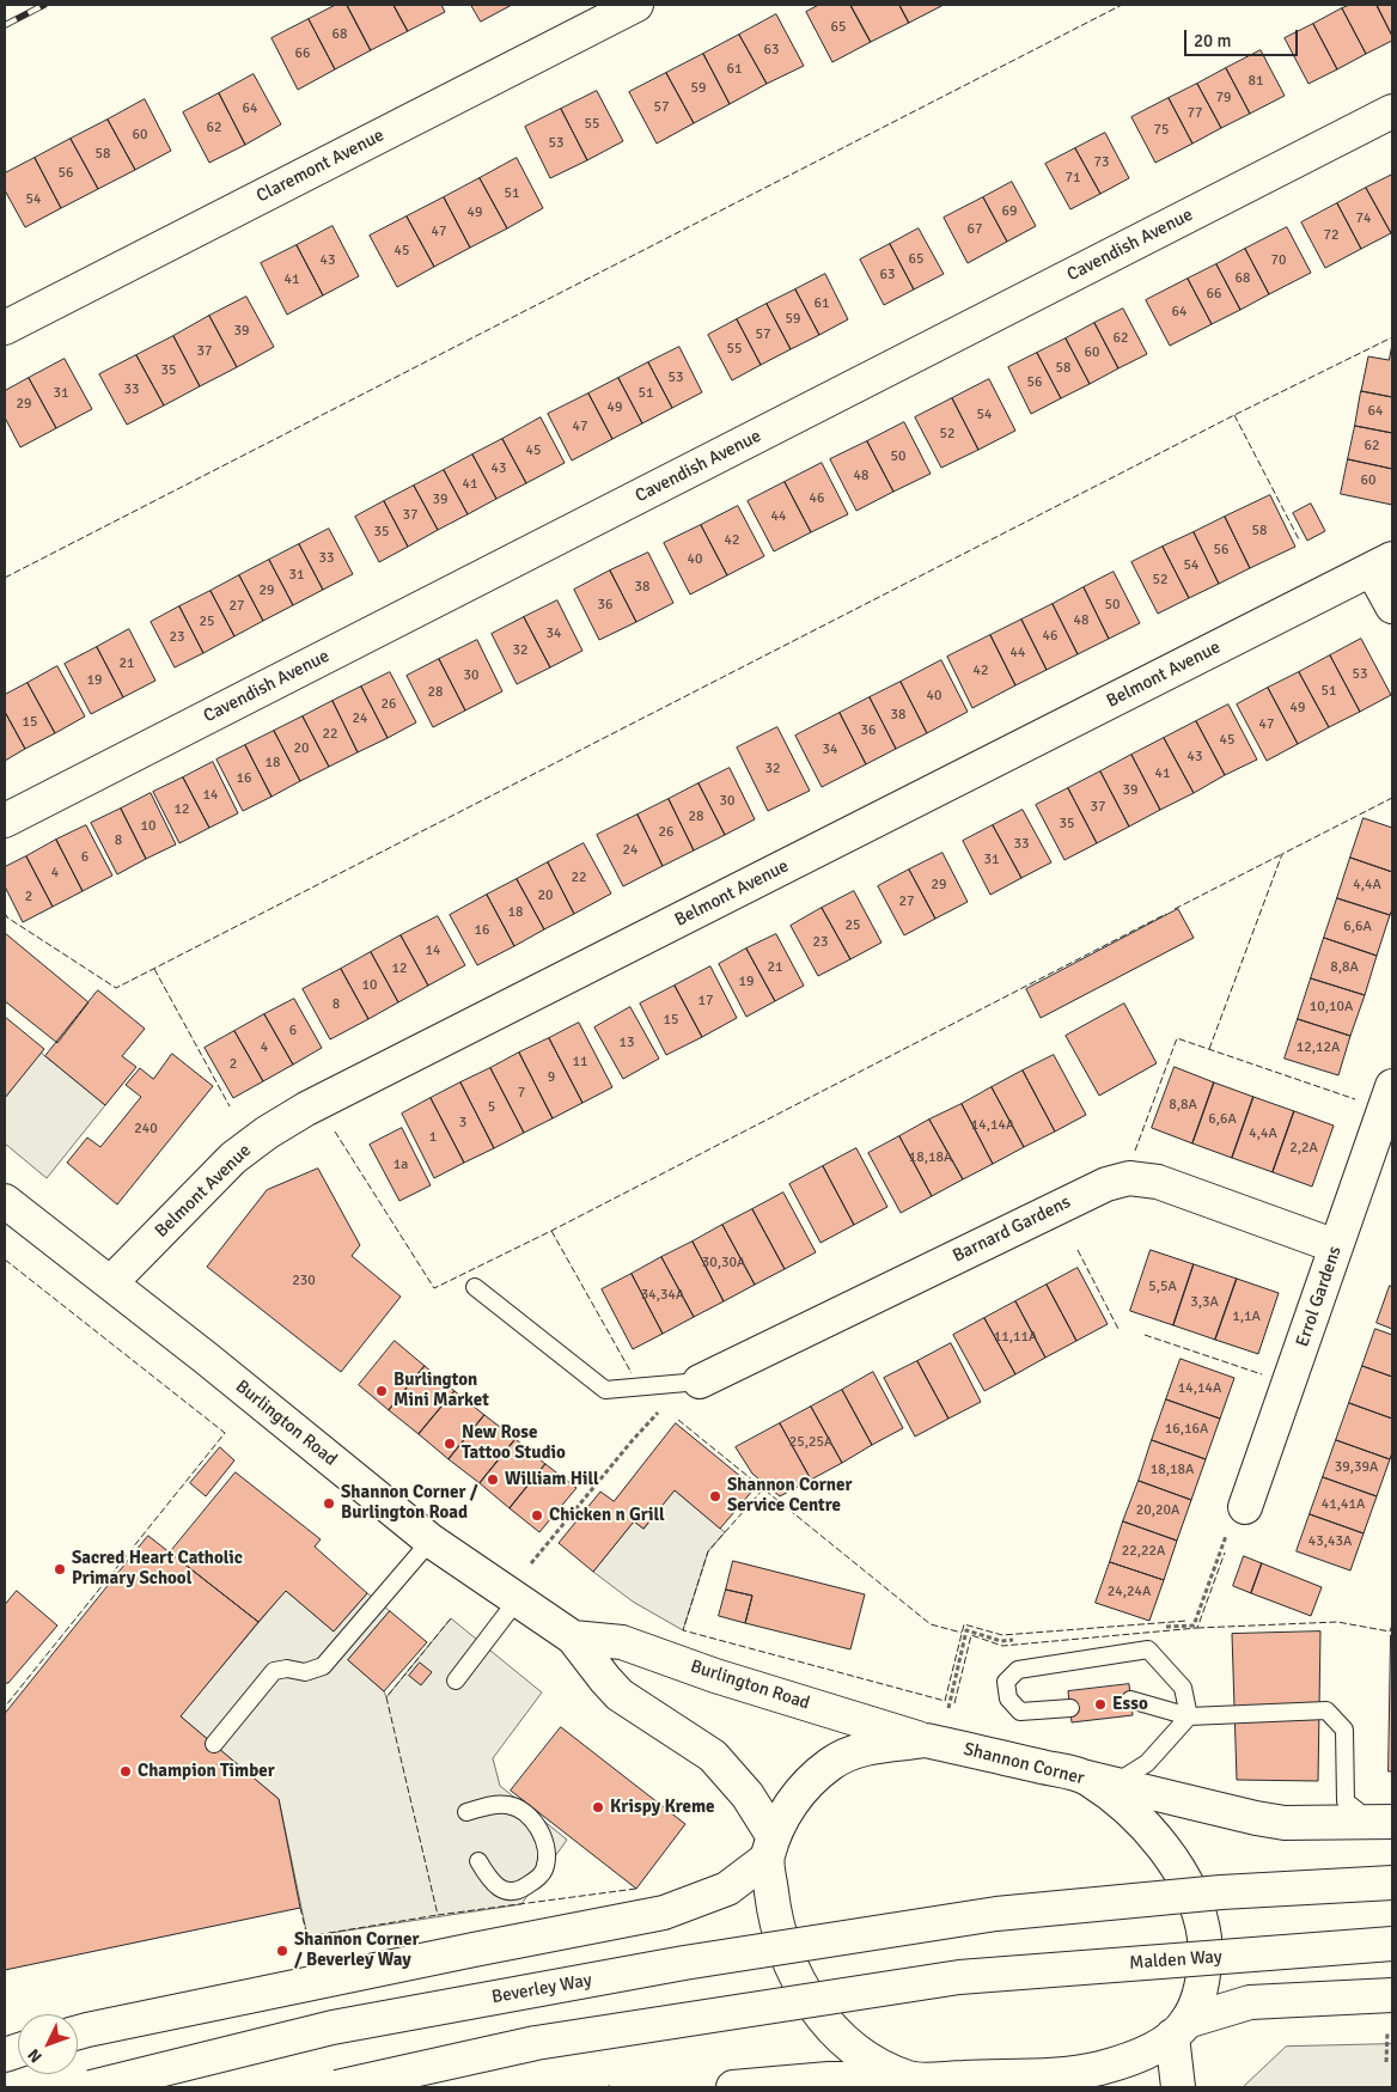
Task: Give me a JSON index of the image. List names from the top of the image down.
{
  "streets": {
    "main road": [
      "Claremont Avenue",
      "Cavendish Avenue",
      "Belmont Avenue",
      "Barnard Gardens",
      "Errol Gardens",
      "Burlington Road",
      "Shannon Corner",
      "Malden Way",
      "Beverley Way"
    ]
  },
  "crossings": [
    ["Belmont Avenue", "Burlington Road"],
    ["Barnard Gardens", "Errol Gardens"],
    ["Burlington Road", "Shannon Corner"]
  ],
  "places": [
    "Burlington Mini Market",
    "New Rose Tattoo Studio",
    "William Hill",
    "Shannon Corner Service Centre",
    "Shannon Corner / Burlington Road",
    "Chicken n Grill",
    "Sacred Heart Catholic Primary School",
    "Esso",
    "Champion Timber",
    "Krispy Kreme",
    "Shannon Corner / Beverley Way"
  ],
  "house_numbers": [
    "65",
    "68",
    "63",
    "66",
    "61",
    "81",
    "59",
    "79",
    "57",
    "64",
    "77",
    "55",
    "62",
    "75",
    "60",
    "53",
    "58",
    "73",
    "56",
    "71",
    "51",
    "54",
    "69",
    "49",
    "74",
    "67",
    "47",
    "72",
    "45",
    "65",
    "43",
    "70",
    "63",
    "68",
    "41",
    "66",
    "61",
    "64",
    "59",
    "39",
    "57",
    "62",
    "55",
    "37",
    "60",
    "58",
    "35",
    "53",
    "56",
    "33",
    "31",
    "51",
    "29",
    "49",
    "64",
    "54",
    "47",
    "52",
    "62",
    "45",
    "50",
    "43",
    "48",
    "60",
    "41",
    "46",
    "39",
    "37",
    "44",
    "58",
    "35",
    "42",
    "56",
    "33",
    "40",
    "54",
    "31",
    "52",
    "38",
    "29",
    "36",
    "50",
    "27",
    "48",
    "25",
    "34",
    "46",
    "23",
    "32",
    "44",
    "21",
    "42",
    "53",
    "30",
    "19",
    "51",
    "28",
    "40",
    "26",
    "49",
    "38",
    "24",
    "15",
    "47",
    "36",
    "22",
    "45",
    "20",
    "34",
    "43",
    "18",
    "32",
    "41",
    "16",
    "39",
    "14",
    "30",
    "37",
    "12",
    "28",
    "35",
    "10",
    "26",
    "8",
    "33",
    "24",
    "6",
    "31",
    "4",
    "22",
    "29",
    "4,4A",
    "20",
    "2",
    "27",
    "18",
    "25",
    "6,6A",
    "16",
    "23",
    "14",
    "21",
    "8,8A",
    "12",
    "19",
    "10",
    "17",
    "8",
    "10,10A",
    "15",
    "6",
    "13",
    "4",
    "12,12A",
    "11",
    "2",
    "9",
    "7",
    "8,8A",
    "5",
    "6,6A",
    "3",
    "14,14A",
    "240",
    "4,4A",
    "1",
    "2,2A",
    "18,18A",
    "1a",
    "30,30A",
    "230",
    "5,5A",
    "34,34A",
    "3,3A",
    "1,1A",
    "11,11A",
    "14,14A",
    "16,16A",
    "25,25A",
    "39,39A",
    "18,18A",
    "41,41A",
    "20,20A",
    "43,43A",
    "22,22A",
    "24,24A"
  ],
  "scale_bar": "20 m",
  "north": "bottom left"
}
